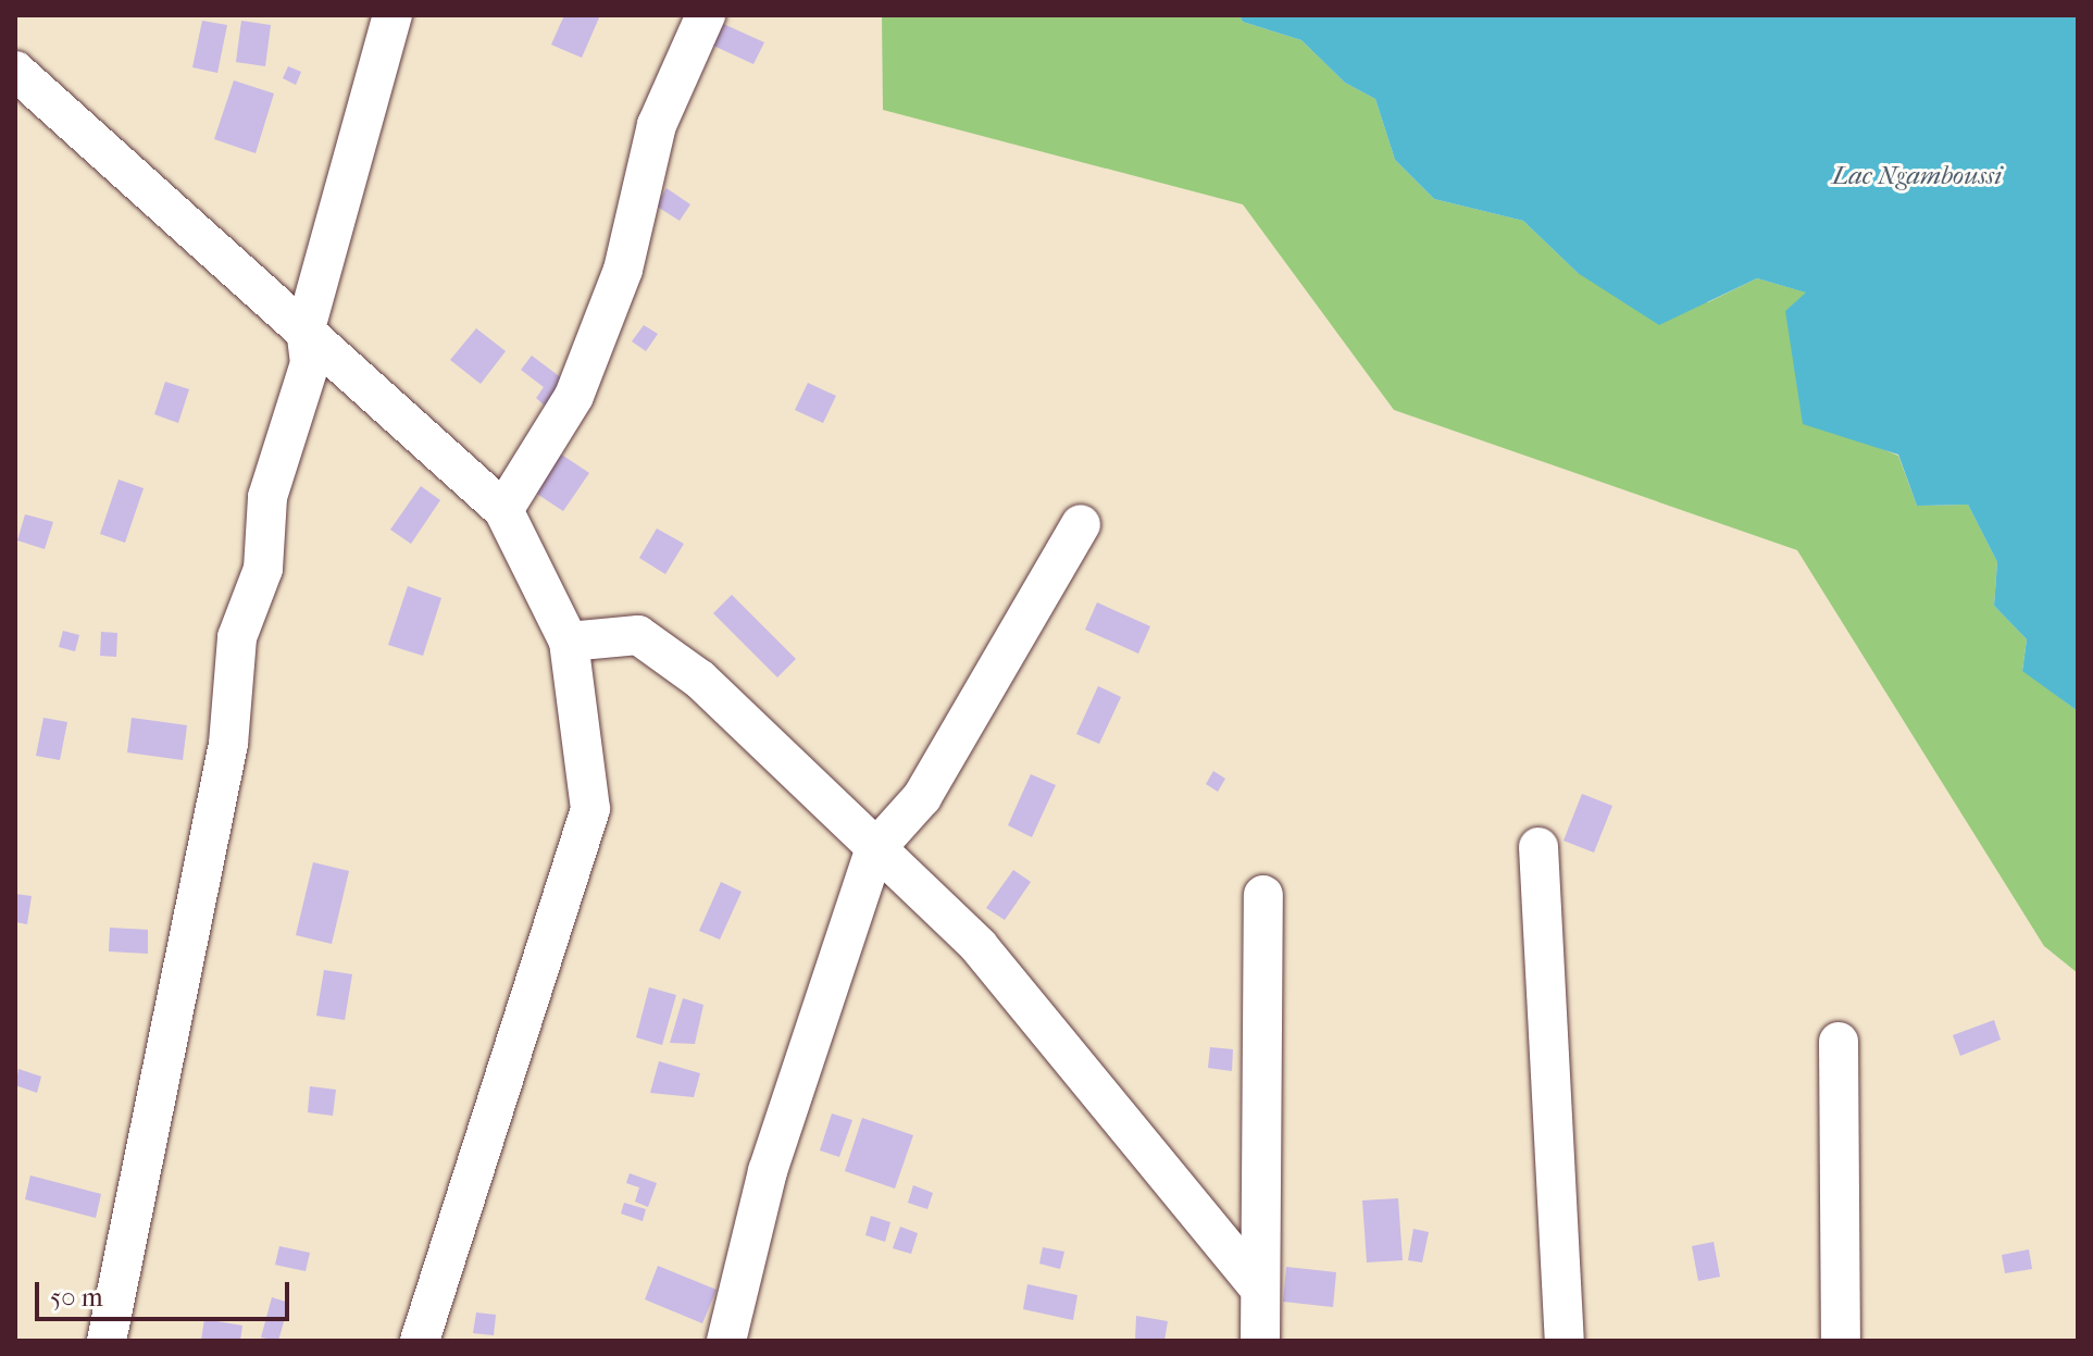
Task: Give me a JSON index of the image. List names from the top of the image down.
{
  "water": ["Lac Ngamboussi"],
  "scale_bar": "50 m"
}
